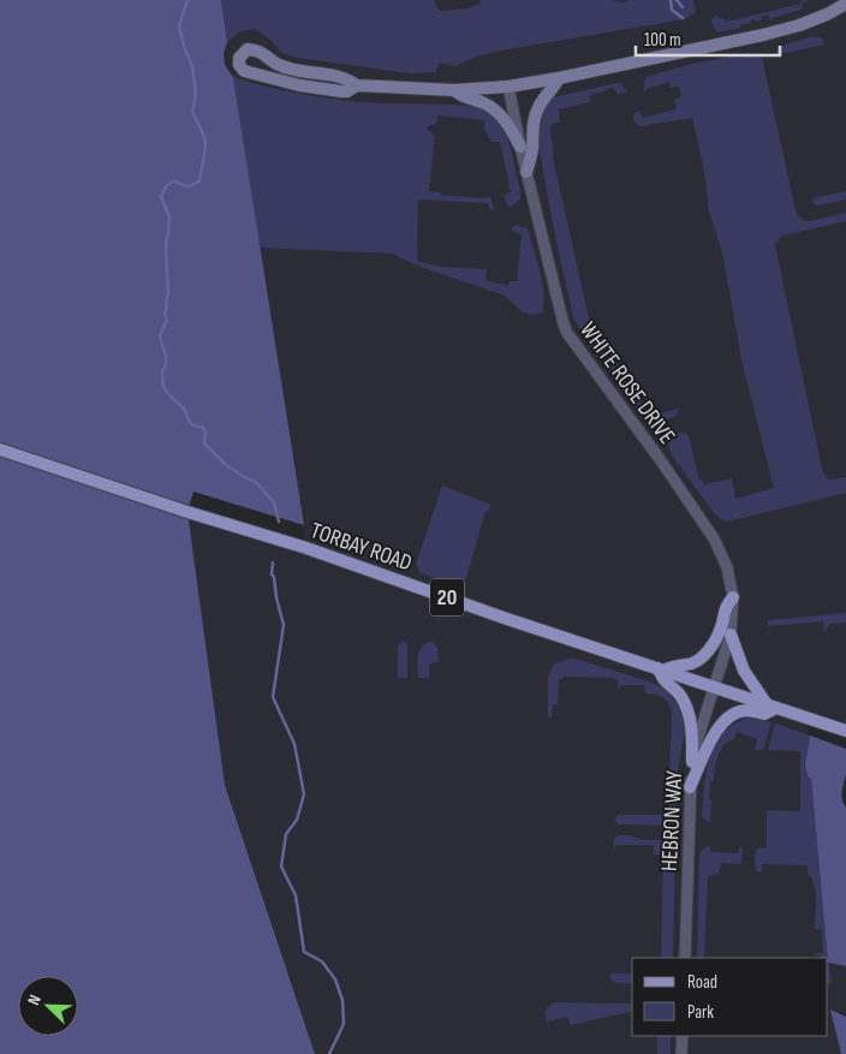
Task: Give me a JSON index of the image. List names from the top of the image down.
{
  "streets": {
    "main road": ["TORBAY ROAD", "20"],
    "street": ["WHITE ROSE DRIVE", "HEBRON WAY"]
  },
  "crossings": [
    ["WHITE ROSE DRIVE", "TORBAY ROAD"],
    ["WHITE ROSE DRIVE", "HEBRON WAY"],
    ["TORBAY ROAD", "HEBRON WAY"]
  ],
  "legend": ["Road", "Park"],
  "scale_bar": "100 m",
  "north": "top left"
}
